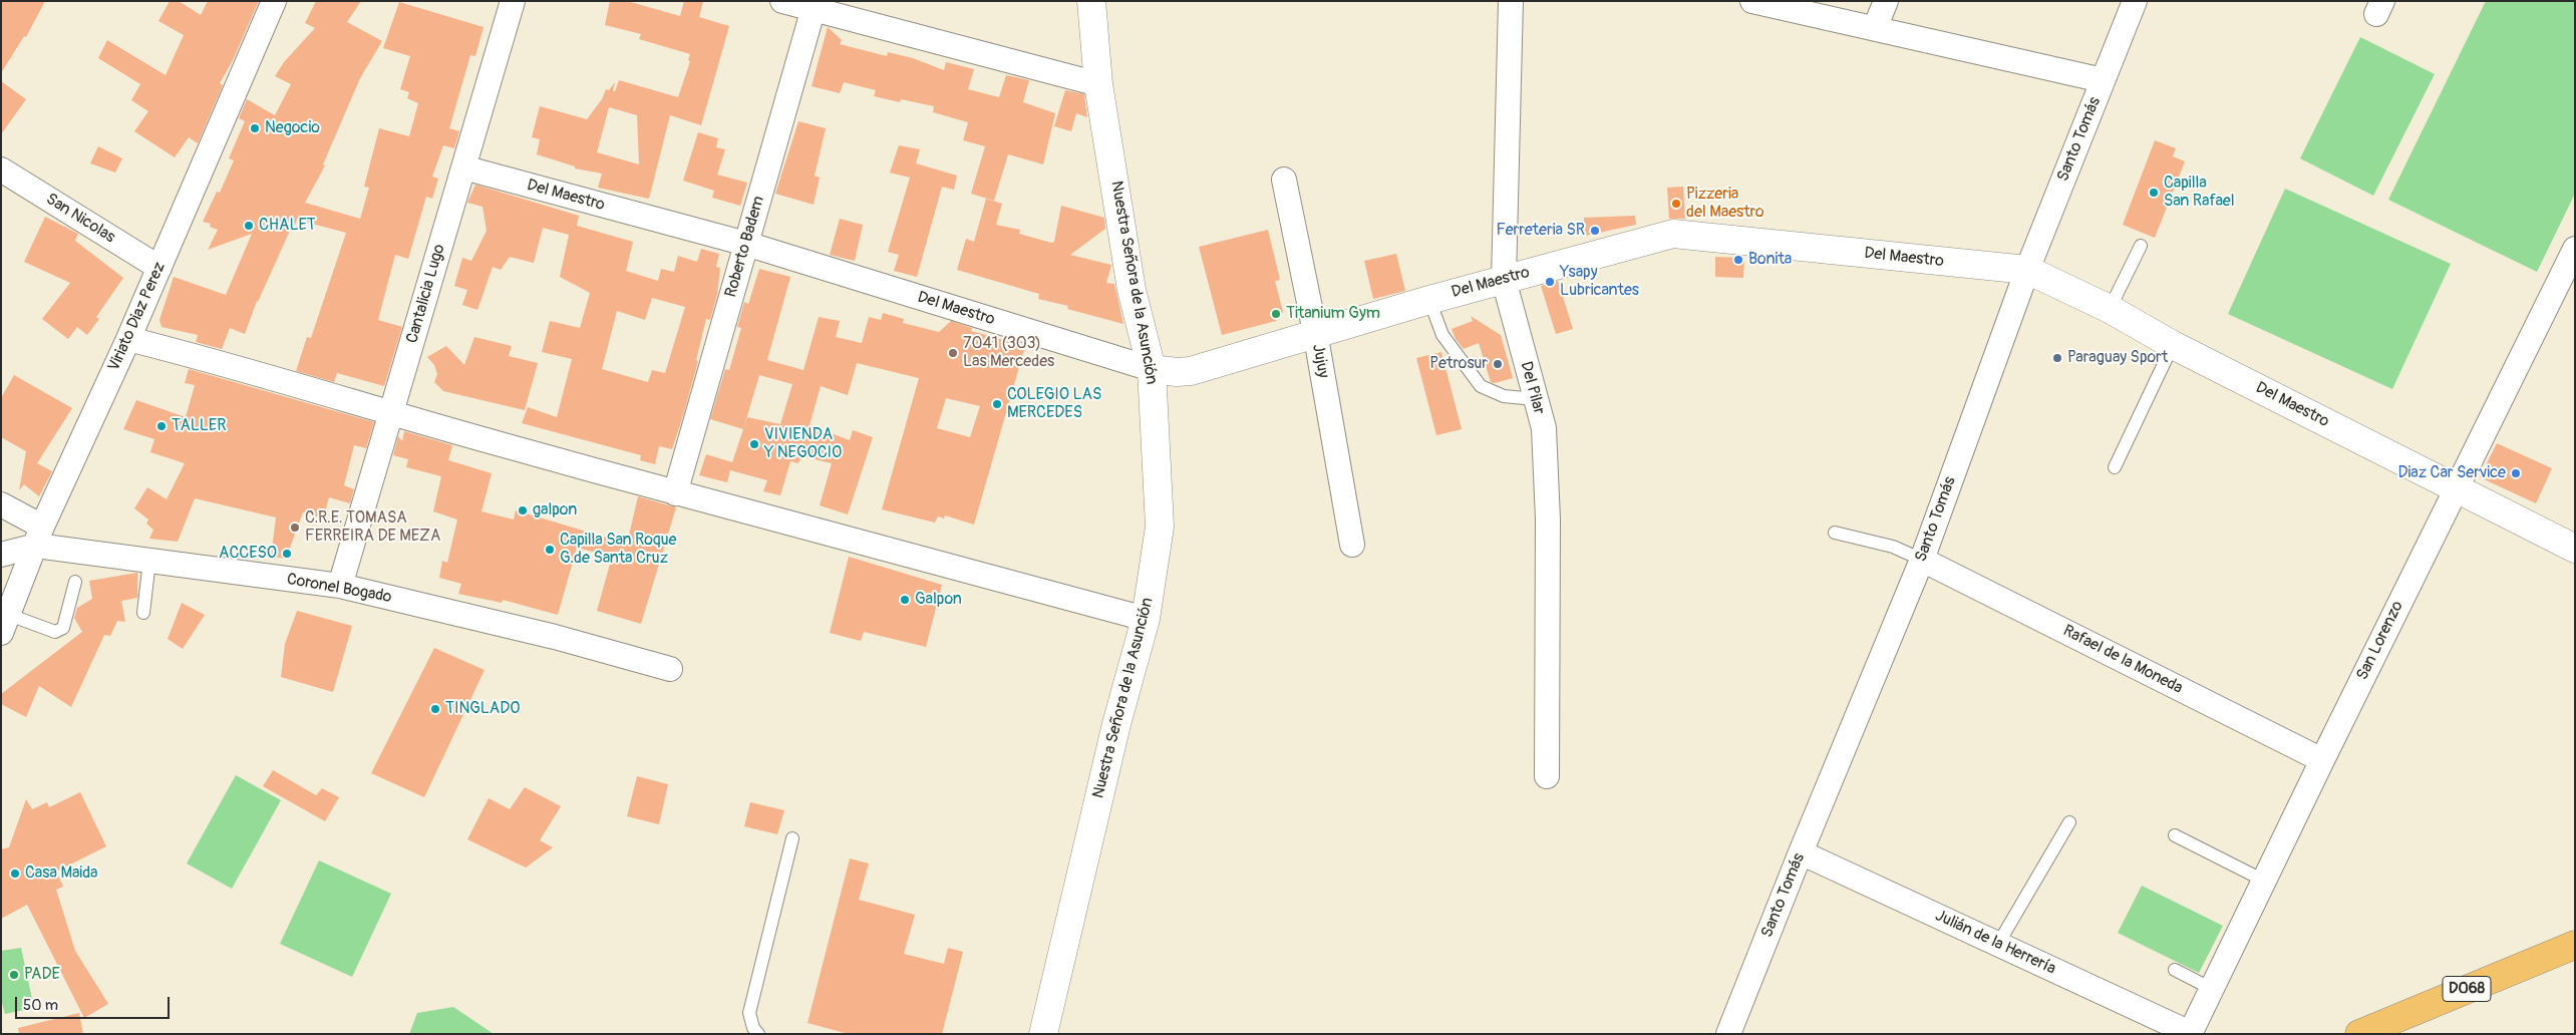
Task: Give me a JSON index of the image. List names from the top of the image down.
{
  "streets": {
    "main road": ["D068"],
    "street": [
      "Santo Tomás",
      "Del Maestro",
      "San Nicolas",
      "Roberto Badem",
      "Nuestra Señora de la Asunción",
      "Cantalicia Lugo",
      "Viriato Diaz Perez",
      "Jujuy",
      "Del Pilar",
      "Coronel Bogado",
      "San Lorenzo",
      "Rafael de la Moneda",
      "Julián de la Herrería"
    ]
  },
  "crossings": [
    ["Santo Tomás", "Del Maestro"],
    ["Santo Tomás", "Rafael de la Moneda"],
    ["Santo Tomás", "Julián de la Herrería"],
    ["Del Maestro", "Roberto Badem"],
    ["Del Maestro", "Nuestra Señora de la Asunción"],
    ["Del Maestro", "Cantalicia Lugo"],
    ["Del Maestro", "Jujuy"],
    ["Del Maestro", "Del Pilar"],
    ["Del Maestro", "San Lorenzo"],
    ["San Nicolas", "Viriato Diaz Perez"],
    ["Cantalicia Lugo", "Coronel Bogado"],
    ["Viriato Diaz Perez", "Coronel Bogado"],
    ["San Lorenzo", "Rafael de la Moneda"],
    ["San Lorenzo", "Julián de la Herrería"]
  ],
  "places": [
    "Negocio",
    "Capilla San Rafael",
    "Pizzeria del Maestro",
    "CHALET",
    "Ferreteria SR",
    "Bonita",
    "Ysapy Lubricantes",
    "Titanium Gym",
    "7041 (303) Las Mercedes",
    "Paraguay Sport",
    "Petrosur",
    "COLEGIO LAS MERCEDES",
    "TALLER",
    "VIVIENDA Y NEGOCIO",
    "Diaz Car Service",
    "galpon",
    "C.R.E. TOMASA FERREIRA DE MEZA",
    "Capilla San Roque G.de Santa Cruz",
    "ACCESO",
    "Galpon",
    "TINGLADO",
    "Casa Maida",
    "PADE"
  ],
  "scale_bar": "50 m"
}
